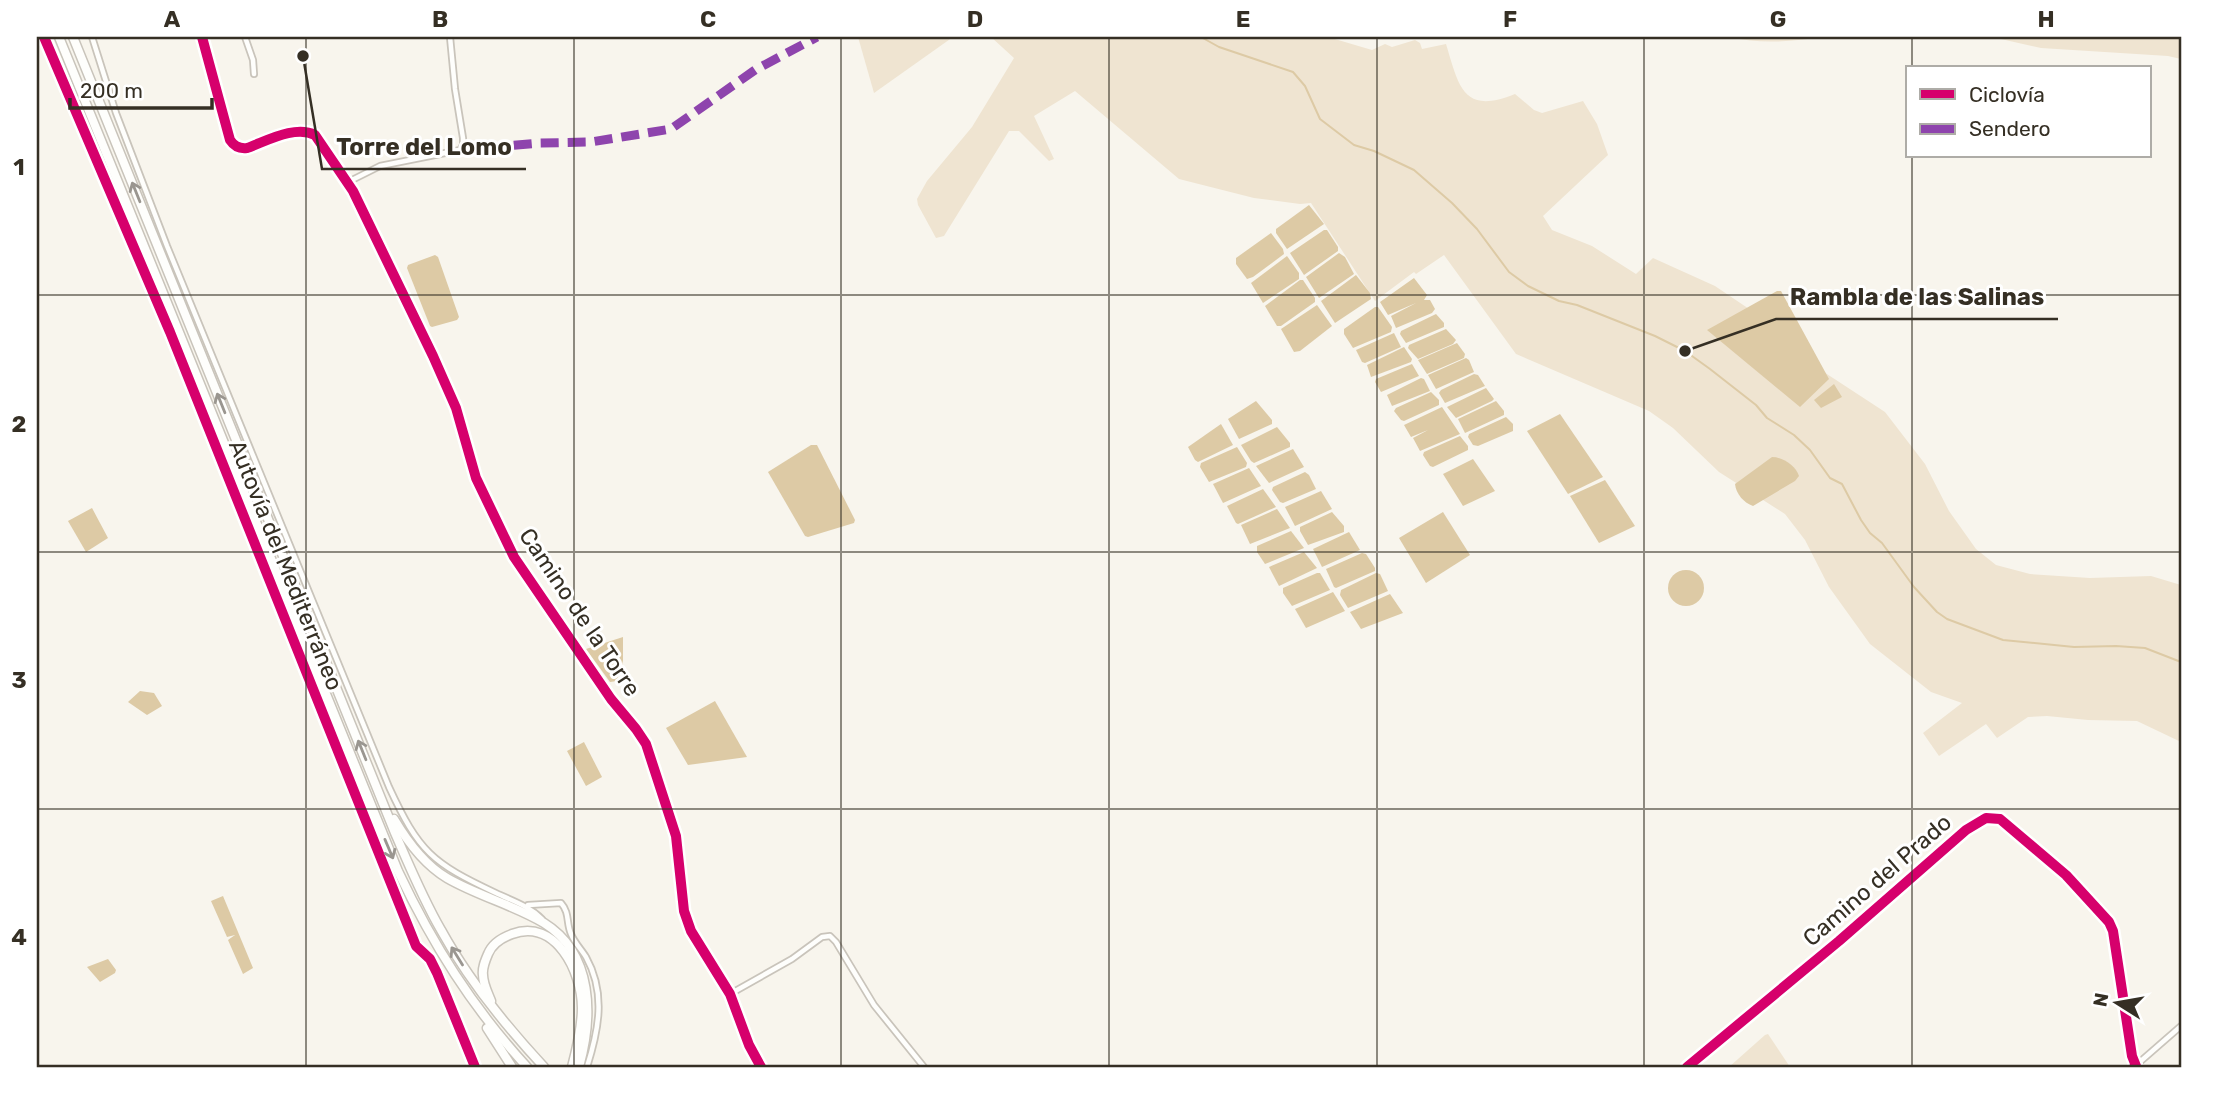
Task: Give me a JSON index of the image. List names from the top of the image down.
{
  "streets": {
    "highway": ["Autovía del Mediterráneo"],
    "street": ["Camino de la Torre", "Camino del Prado"]
  },
  "places": ["Torre del Lomo", "Rambla de las Salinas"],
  "legend": ["Ciclovía", "Sendero"],
  "scale_bar": "200 m",
  "north": "left",
  "grid": {
    "columns": [
      "A",
      "B",
      "C",
      "D",
      "E",
      "F",
      "G",
      "H"
    ],
    "rows": [
      "1",
      "2",
      "3",
      "4"
    ]
  }
}
